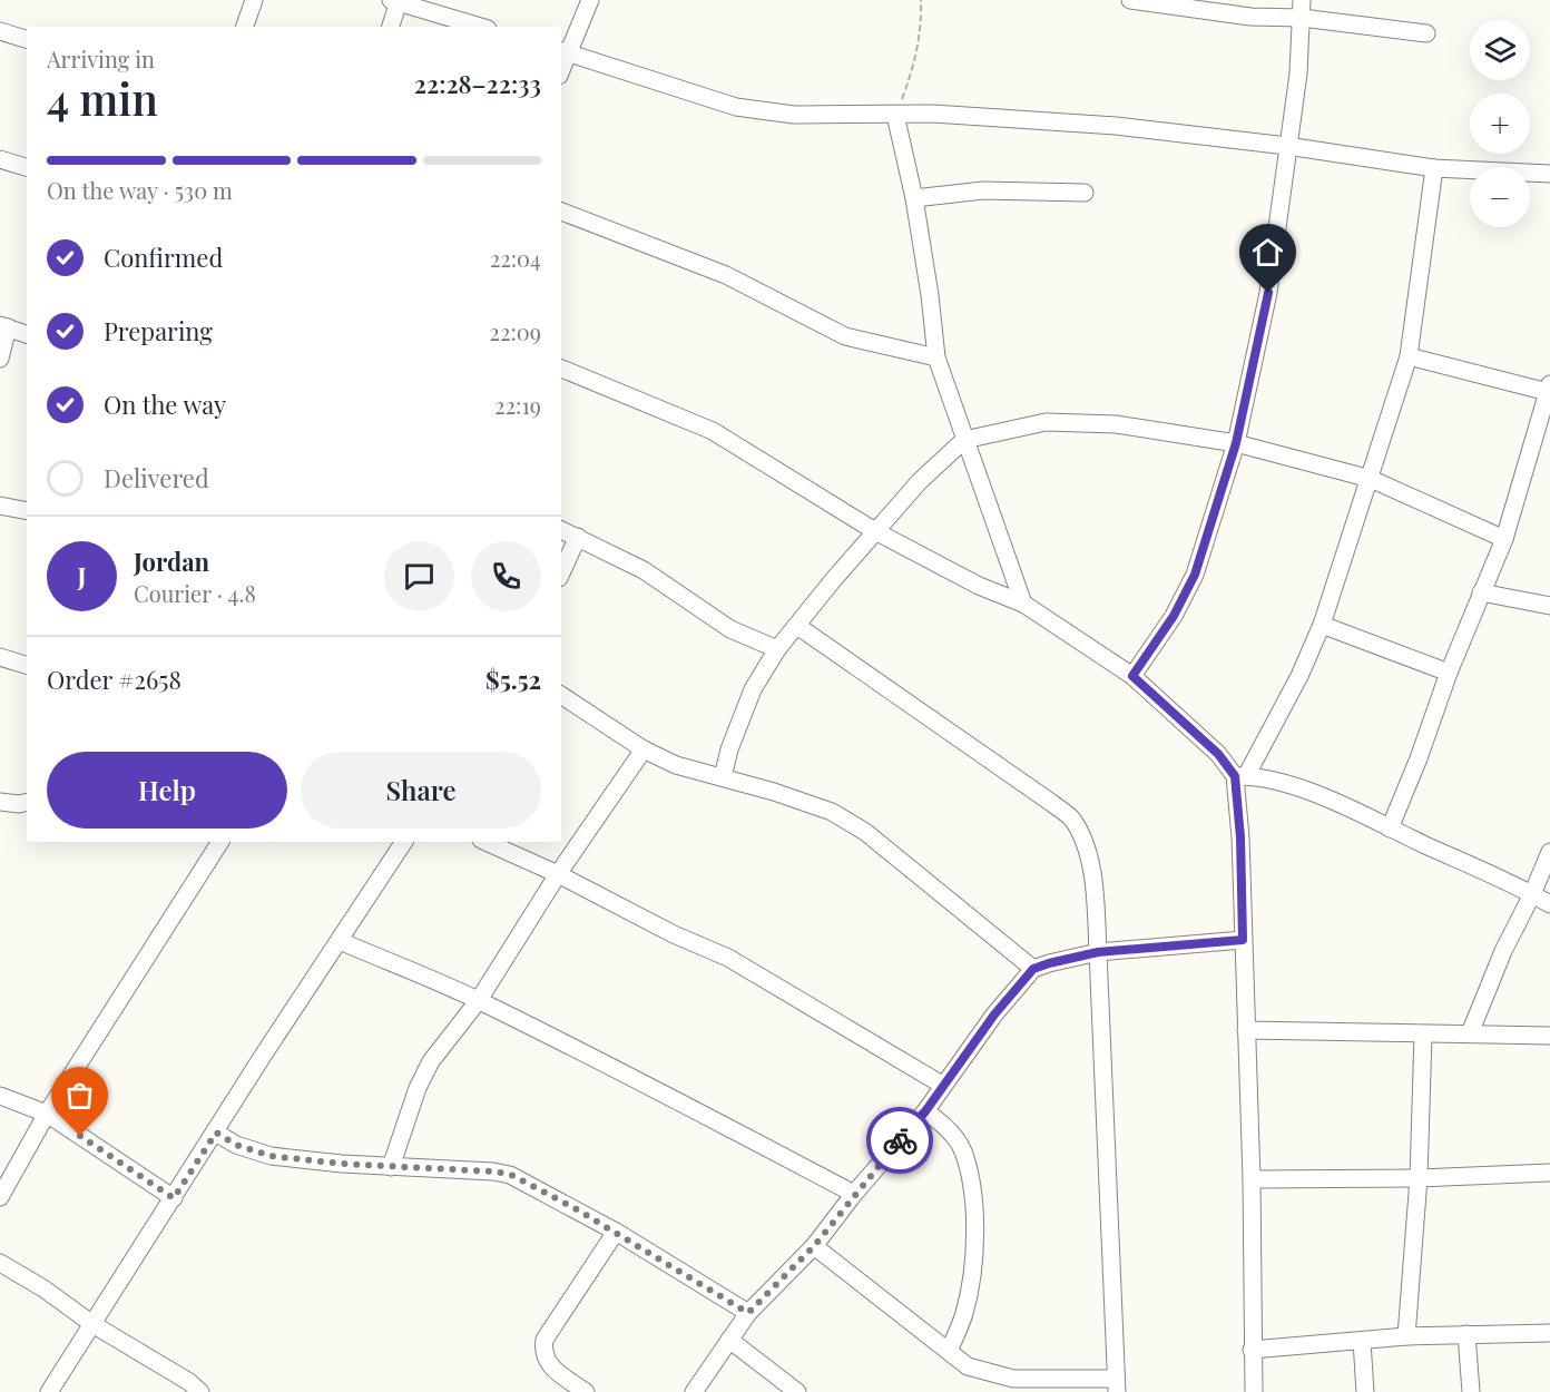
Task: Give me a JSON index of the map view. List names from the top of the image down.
{
  "page": {
    "map_buttons": ["+", "−"],
    "heading": ["4 min", "Arriving in", "22:28–22:33"],
    "panel": [
      "Jordan",
      "Courier · 4.8",
      "Order #2658",
      "$5.52"
    ],
    "bar": "On the way · 530 m",
    "list": [
      ["Confirmed", "22:04"],
      ["Preparing", "22:09"],
      ["On the way", "22:19"],
      "Delivered"
    ],
    "round": "J",
    "buttons": ["Help", "Share"]
  }
}
